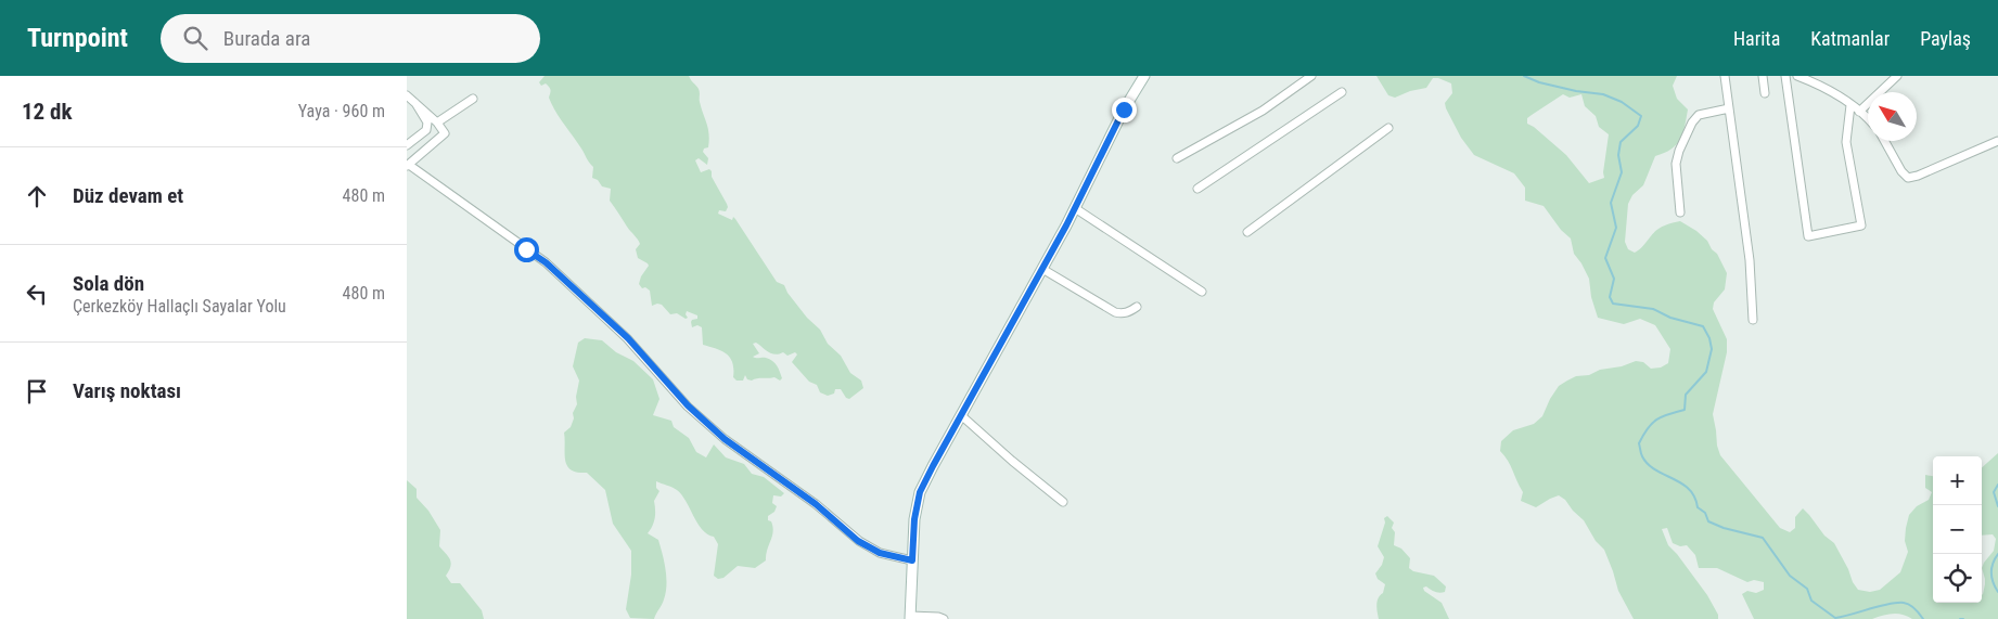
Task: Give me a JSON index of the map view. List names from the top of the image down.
{
  "north": "top left",
  "page": {
    "header": "Turnpoint",
    "search": "Burada ara",
    "nav": ["Harita", "Katmanlar", "Paylaş"],
    "heading": ["12 dk", "Yaya · 960 m"],
    "list": [
      ["Düz devam et", "480 m"],
      ["Sola dön", "Çerkezköy Hallaçlı Sayalar Yolu", "480 m"],
      "Varış noktası"
    ],
    "map_buttons": ["+", "−"]
  }
}
